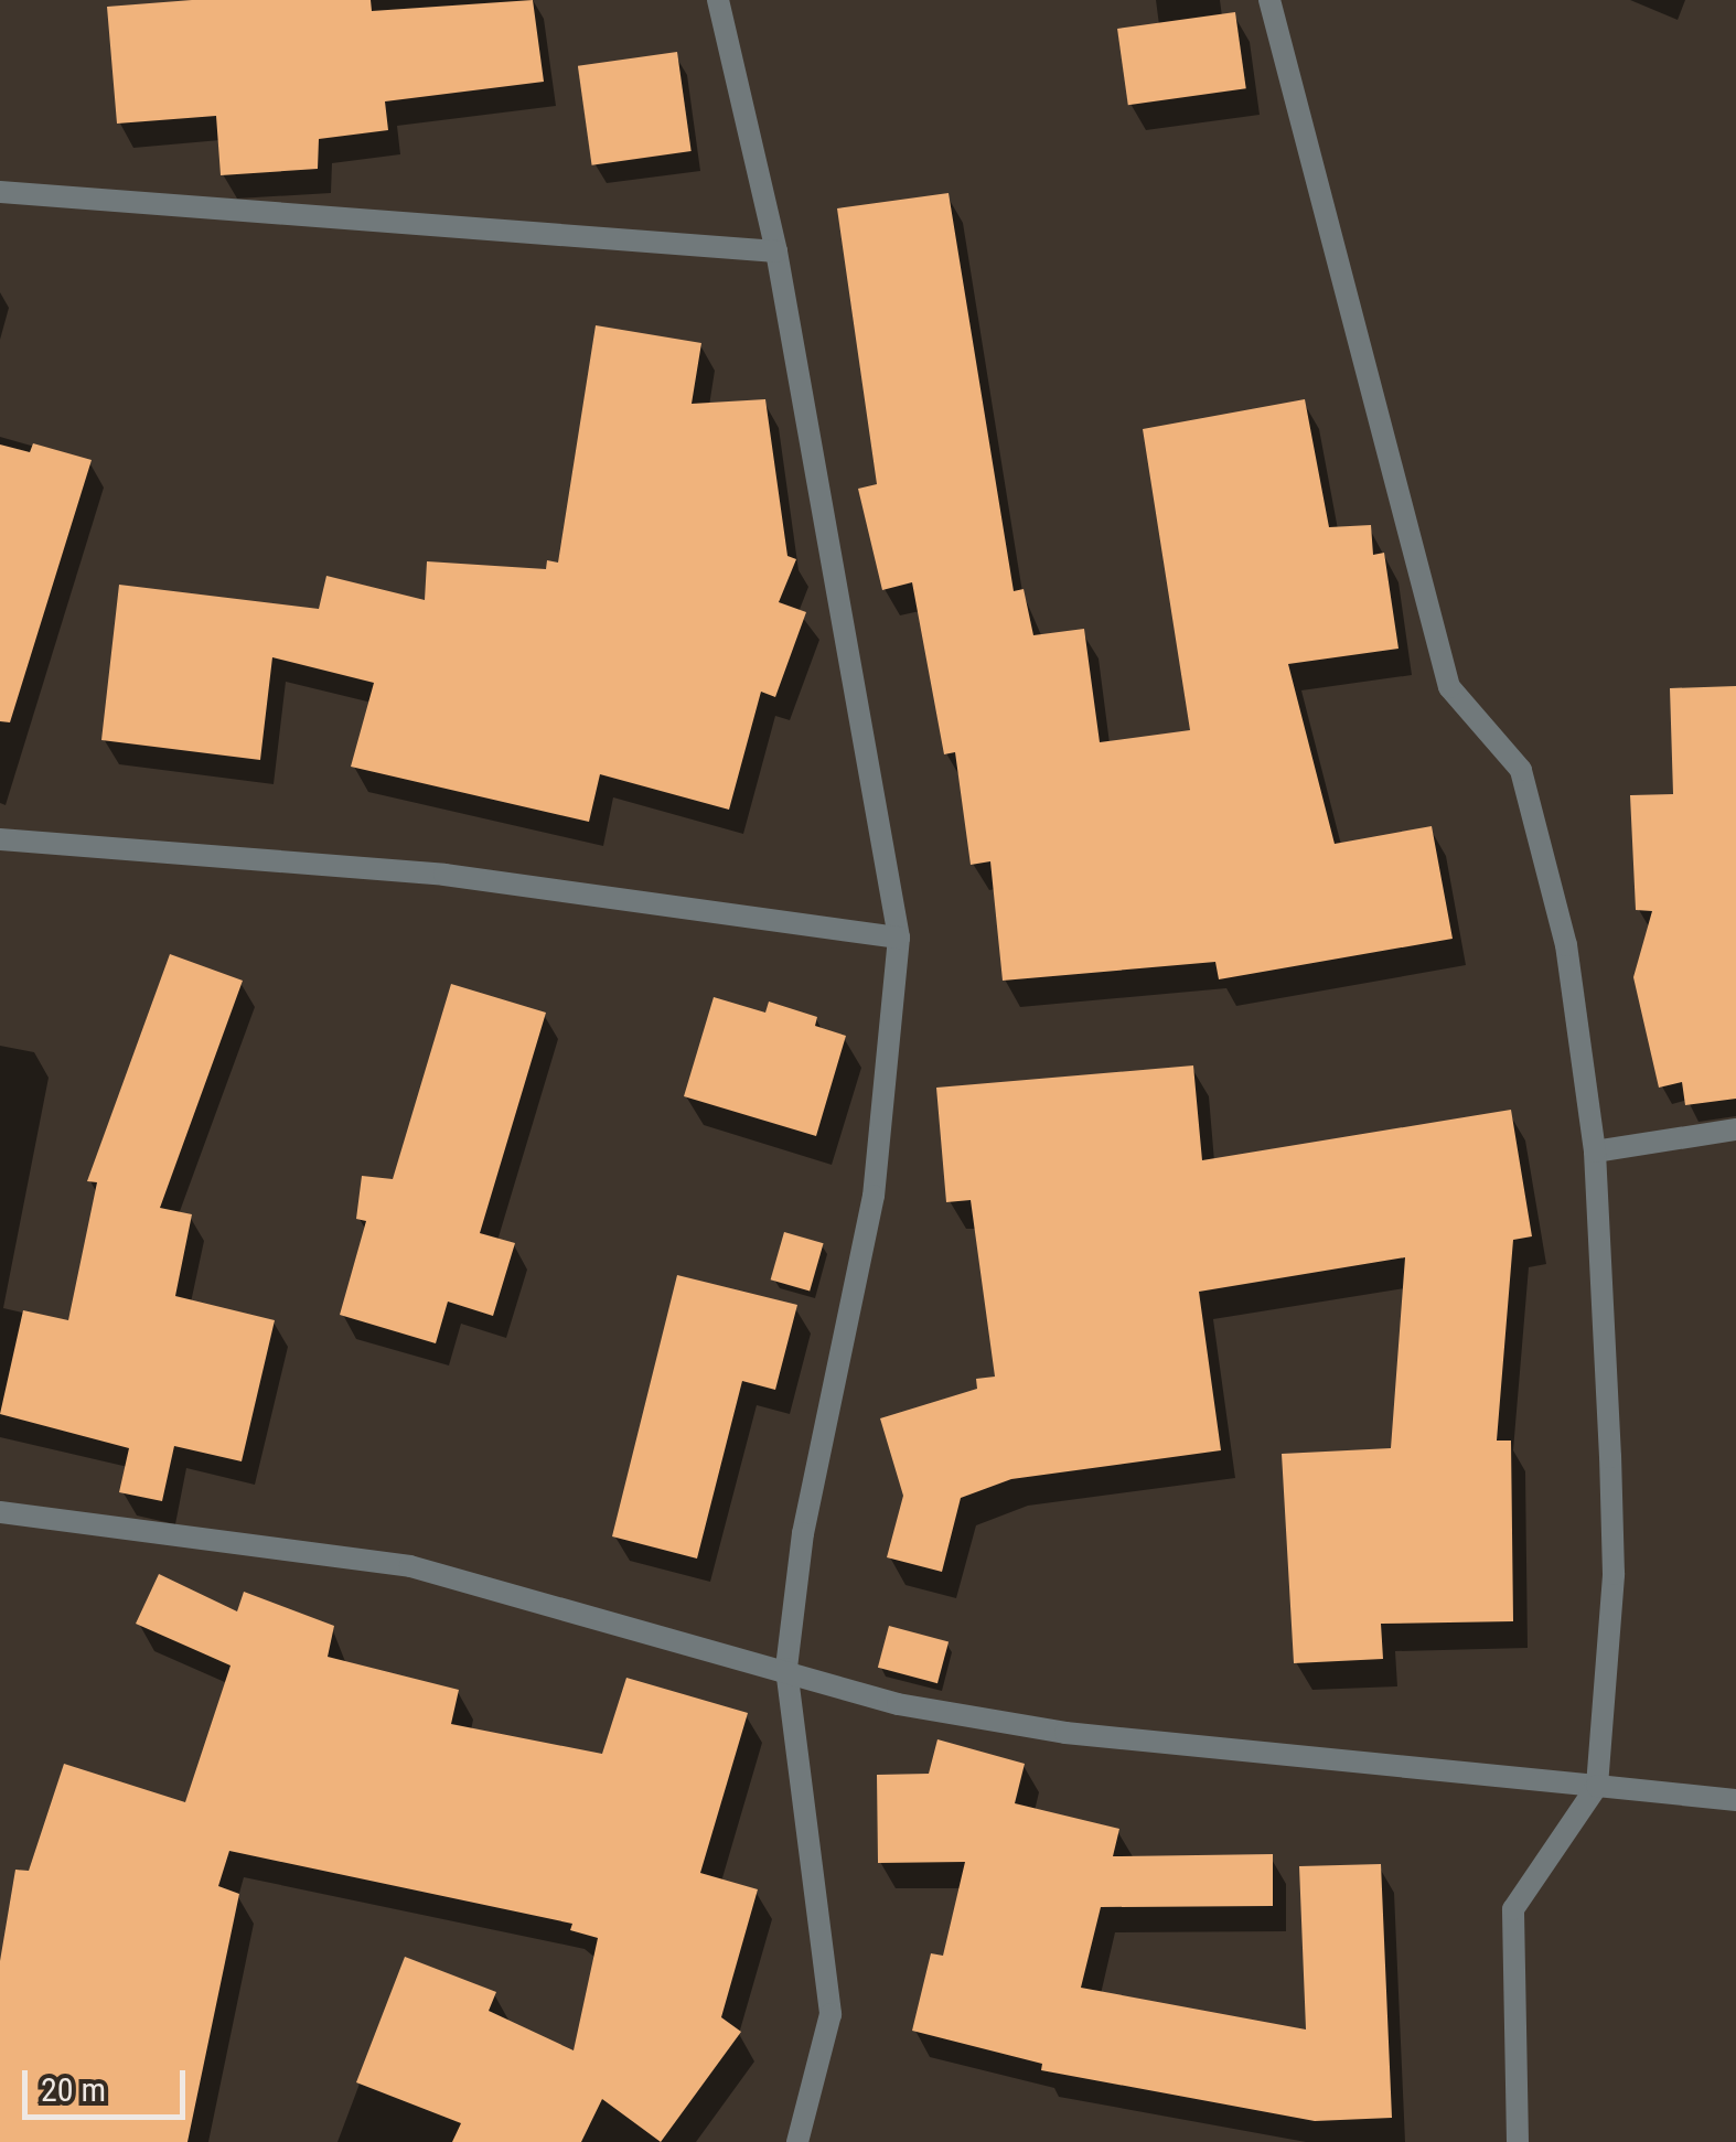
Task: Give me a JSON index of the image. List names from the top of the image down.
{
  "scale_bar": "20 m"
}
